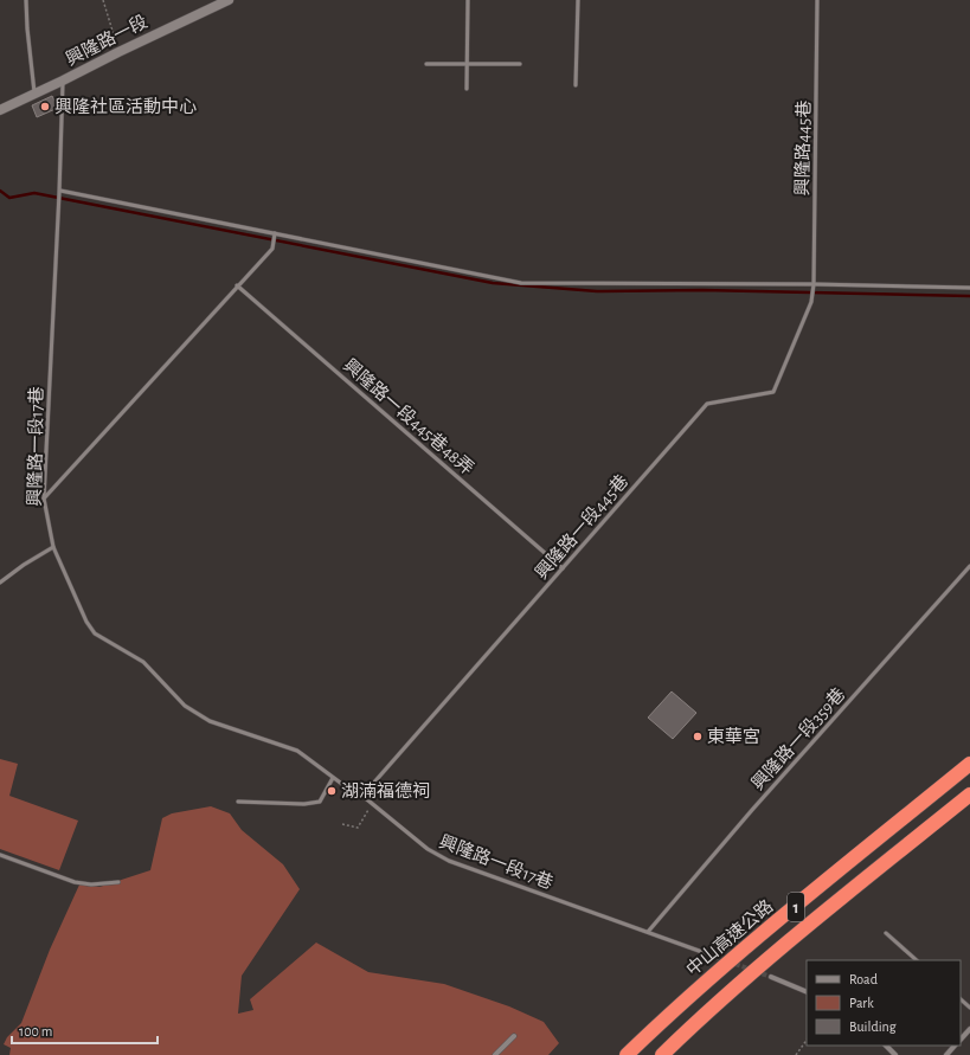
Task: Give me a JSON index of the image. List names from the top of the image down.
{
  "streets": {
    "highway": ["1", "中山高速公路"],
    "street": ["興隆路一段"],
    "lane": [
      "興隆路445巷",
      "興隆路一段445巷48弄",
      "興隆路一段17巷",
      "興隆路一段445巷",
      "興隆路一段359巷"
    ]
  },
  "crossings": [
    ["興隆路一段", "興隆路一段17巷"],
    ["興隆路445巷", "興隆路一段445巷"],
    ["興隆路一段445巷48弄", "興隆路一段445巷"],
    ["興隆路一段17巷", "興隆路一段445巷"],
    ["興隆路一段17巷", "興隆路一段359巷"]
  ],
  "places": ["興隆社區活動中心", "東華宮", "湖湳福德祠"],
  "legend": ["Road", "Park", "Building"],
  "scale_bar": "100 m"
}
